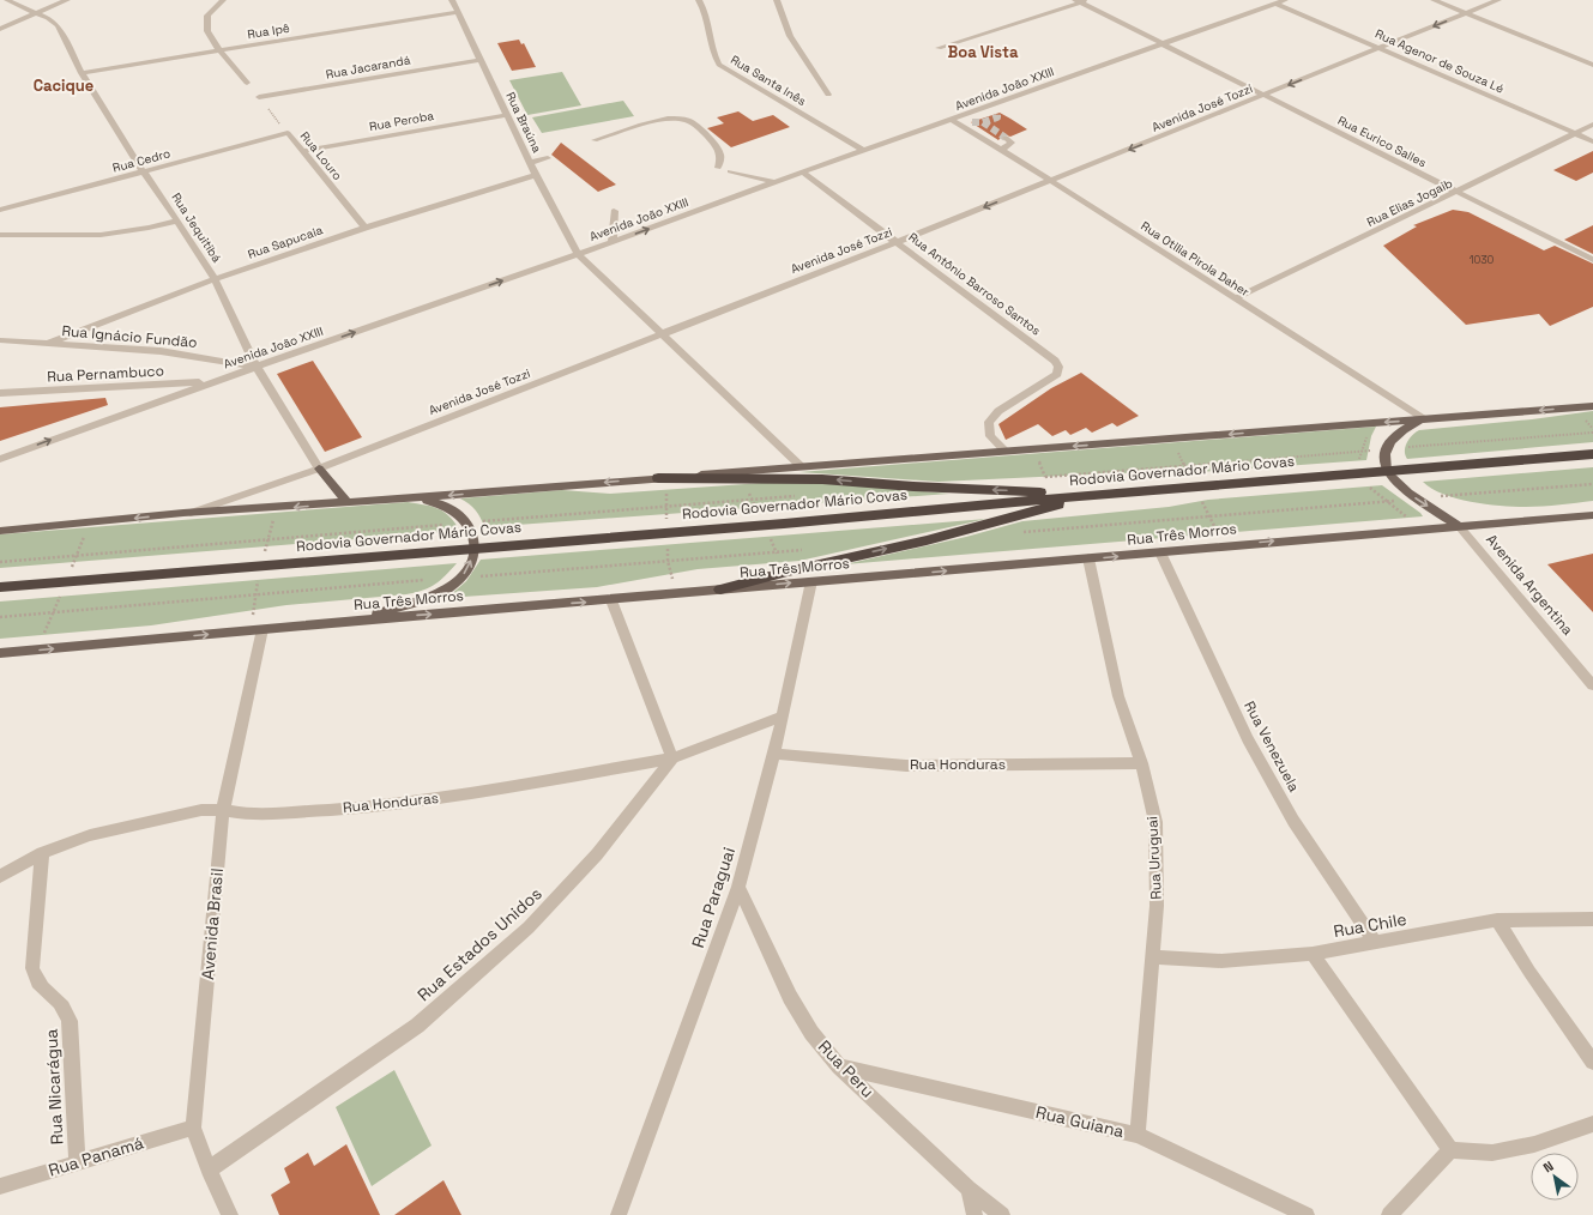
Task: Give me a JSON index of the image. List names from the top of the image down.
{
  "streets": {
    "highway": ["Rodovia Governador Mário Covas"],
    "main road": ["Rua Três Morros"],
    "street": [
      "Rua Ipê",
      "Rua Agenor de Souza Lé",
      "Rua Jacarandá",
      "Rua Santa Inês",
      "Avenida João XXIII",
      "Avenida José Tozzi",
      "Rua Peroba",
      "Rua Braúna",
      "Rua Eurico Salles",
      "Rua Louro",
      "Rua Cedro",
      "Rua Elias Jogaib",
      "Rua Jequitibá",
      "Rua Sapucaia",
      "Rua Otilia Pirola Daher",
      "Rua Antônio Barroso Santos",
      "Rua Ignácio Fundão",
      "Rua Pernambuco",
      "Avenida Argentina",
      "Rua Venezuela",
      "Rua Honduras",
      "Rua Uruguai",
      "Rua Paraguai",
      "Avenida Brasil",
      "Rua Chile",
      "Rua Estados Unidos",
      "Rua Peru",
      "Rua Nicarágua",
      "Rua Guiana",
      "Rua Panamá"
    ]
  },
  "crossings": [
    ["Rua Ipê", "Rua Braúna"],
    ["Rua Ipê", "Rua Jequitibá"],
    ["Rua Agenor de Souza Lé", "Avenida João XXIII"],
    ["Rua Agenor de Souza Lé", "Avenida José Tozzi"],
    ["Rua Agenor de Souza Lé", "Rua Elias Jogaib"],
    ["Rua Jacarandá", "Rua Braúna"],
    ["Rua Jacarandá", "Rua Louro"],
    ["Rua Santa Inês", "Avenida João XXIII"],
    ["Avenida João XXIII", "Rua Braúna"],
    ["Avenida João XXIII", "Rua Eurico Salles"],
    ["Avenida João XXIII", "Rua Jequitibá"],
    ["Avenida João XXIII", "Rua Otilia Pirola Daher"],
    ["Avenida João XXIII", "Rua Antônio Barroso Santos"],
    ["Avenida João XXIII", "Rua Ignácio Fundão"],
    ["Avenida João XXIII", "Rua Pernambuco"],
    ["Avenida José Tozzi", "Rua Braúna"],
    ["Avenida José Tozzi", "Rua Eurico Salles"],
    ["Avenida José Tozzi", "Rua Jequitibá"],
    ["Avenida José Tozzi", "Rua Otilia Pirola Daher"],
    ["Avenida José Tozzi", "Rua Antônio Barroso Santos"],
    ["Rua Peroba", "Rua Braúna"],
    ["Rua Peroba", "Rua Louro"],
    ["Rua Braúna", "Rua Sapucaia"],
    ["Rua Eurico Salles", "Rua Elias Jogaib"],
    ["Rua Louro", "Rua Cedro"],
    ["Rua Louro", "Rua Sapucaia"],
    ["Rua Cedro", "Rua Jequitibá"],
    ["Rua Elias Jogaib", "Rua Otilia Pirola Daher"],
    ["Rua Jequitibá", "Rua Sapucaia"],
    ["Rua Jequitibá", "Rua Ignácio Fundão"],
    ["Rua Sapucaia", "Rua Ignácio Fundão"],
    ["Rua Três Morros", "Avenida Argentina"],
    ["Rua Três Morros", "Rua Venezuela"],
    ["Rua Três Morros", "Rua Uruguai"],
    ["Rua Três Morros", "Rua Paraguai"],
    ["Rua Três Morros", "Avenida Brasil"],
    ["Rua Venezuela", "Rua Chile"],
    ["Rua Honduras", "Rua Uruguai"],
    ["Rua Honduras", "Rua Paraguai"],
    ["Rua Honduras", "Avenida Brasil"],
    ["Rua Honduras", "Rua Estados Unidos"],
    ["Rua Honduras", "Rua Nicarágua"],
    ["Rua Uruguai", "Rua Chile"],
    ["Rua Uruguai", "Rua Guiana"],
    ["Rua Paraguai", "Rua Peru"],
    ["Avenida Brasil", "Rua Estados Unidos"],
    ["Avenida Brasil", "Rua Panamá"],
    ["Rua Peru", "Rua Guiana"],
    ["Rua Nicarágua", "Rua Panamá"]
  ],
  "one_way": ["Avenida João XXIII", "Avenida José Tozzi", "Rua Três Morros"],
  "districts": ["Boa Vista", "Cacique"],
  "house_numbers": ["1030"],
  "north": "top left"
}
